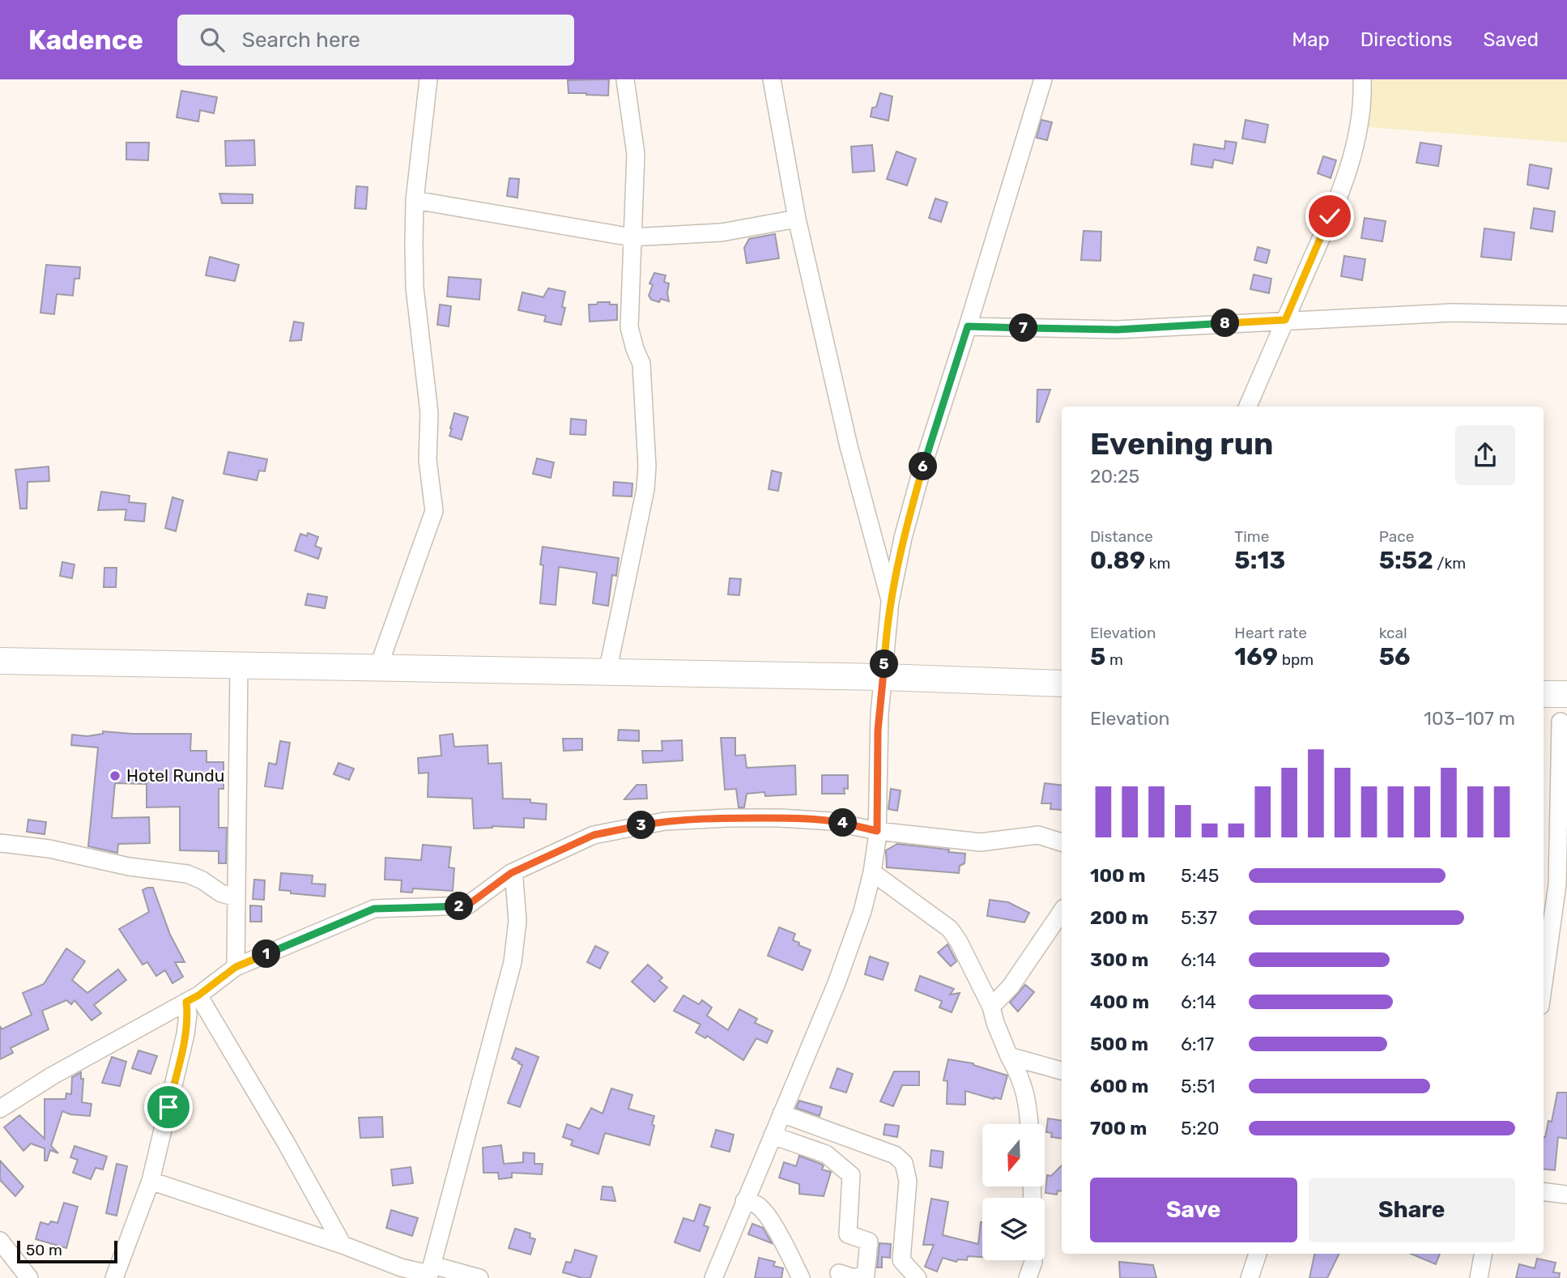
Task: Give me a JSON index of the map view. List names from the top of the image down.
{
  "places": ["Hotel Rundu"],
  "scale_bar": "50 m",
  "north": "bottom",
  "page": {
    "header": "Kadence",
    "search": "Search here",
    "nav": ["Map", "Directions", "Saved"],
    "pins": [
      "8",
      "7",
      "6",
      "5",
      "4",
      "3",
      "2",
      "1"
    ],
    "heading": ["Evening run", "20:25"],
    "stats": [
      ["Distance", "0.89 km"],
      ["Time", "5:13"],
      ["Pace", "5:52 /km"],
      ["Elevation", "5 m"],
      ["Heart rate", "169 bpm"],
      ["kcal", "56"]
    ],
    "chart": ["Elevation", "103–107 m"],
    "list": [
      {
        "name": "100 m",
        "note": "5:45"
      },
      {
        "name": "200 m",
        "note": "5:37"
      },
      {
        "name": "300 m",
        "note": "6:14"
      },
      {
        "name": "400 m",
        "note": "6:14"
      },
      {
        "name": "500 m",
        "note": "6:17"
      },
      {
        "name": "600 m",
        "note": "5:51"
      },
      {
        "name": "700 m",
        "note": "5:20"
      }
    ],
    "buttons": ["Save", "Share"],
    "scale": "50 m"
  }
}
